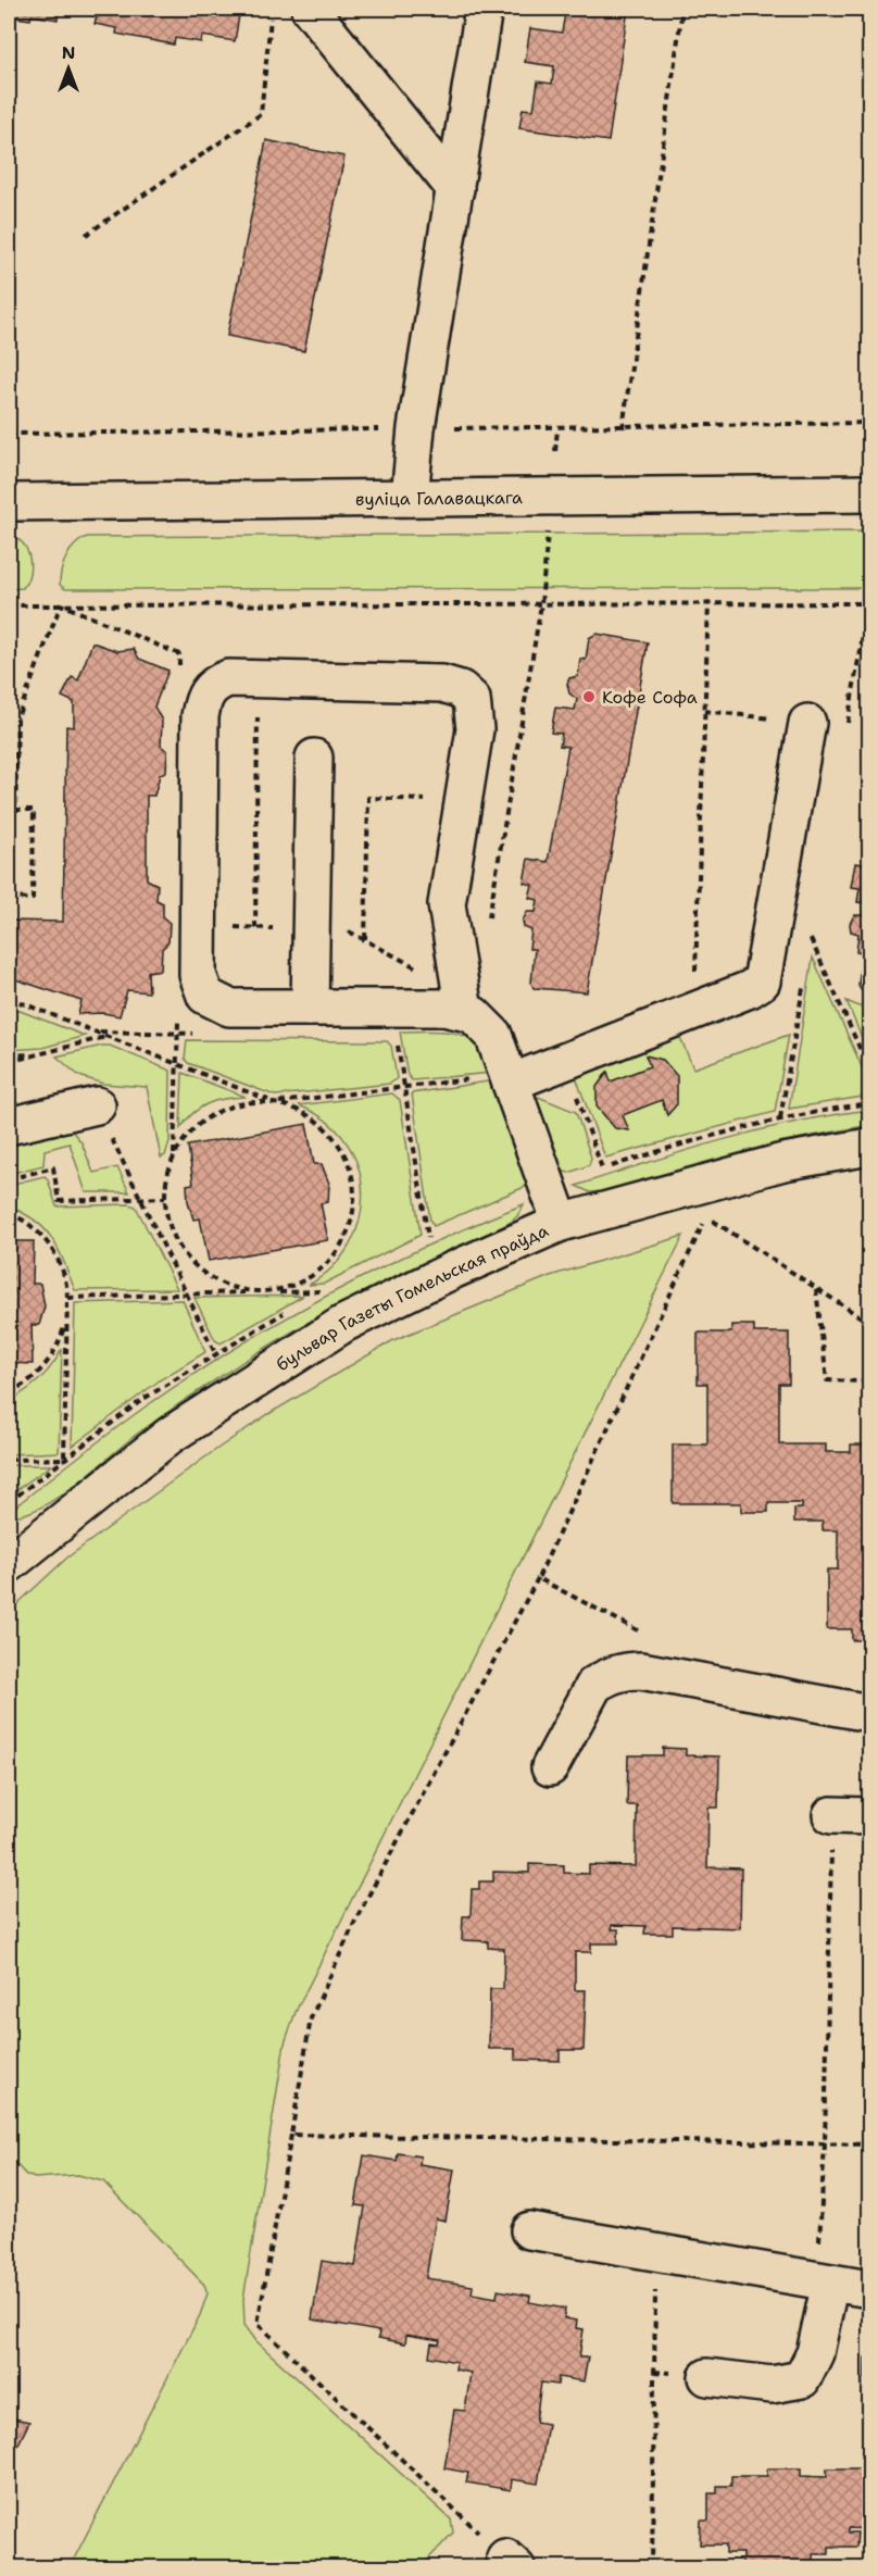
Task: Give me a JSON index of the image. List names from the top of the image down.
{
  "streets": {
    "street": ["вуліца Галавацкага", "бульвар Газеты Гомельская праўда"]
  },
  "places": ["Кофе Софа"],
  "north": "top"
}
